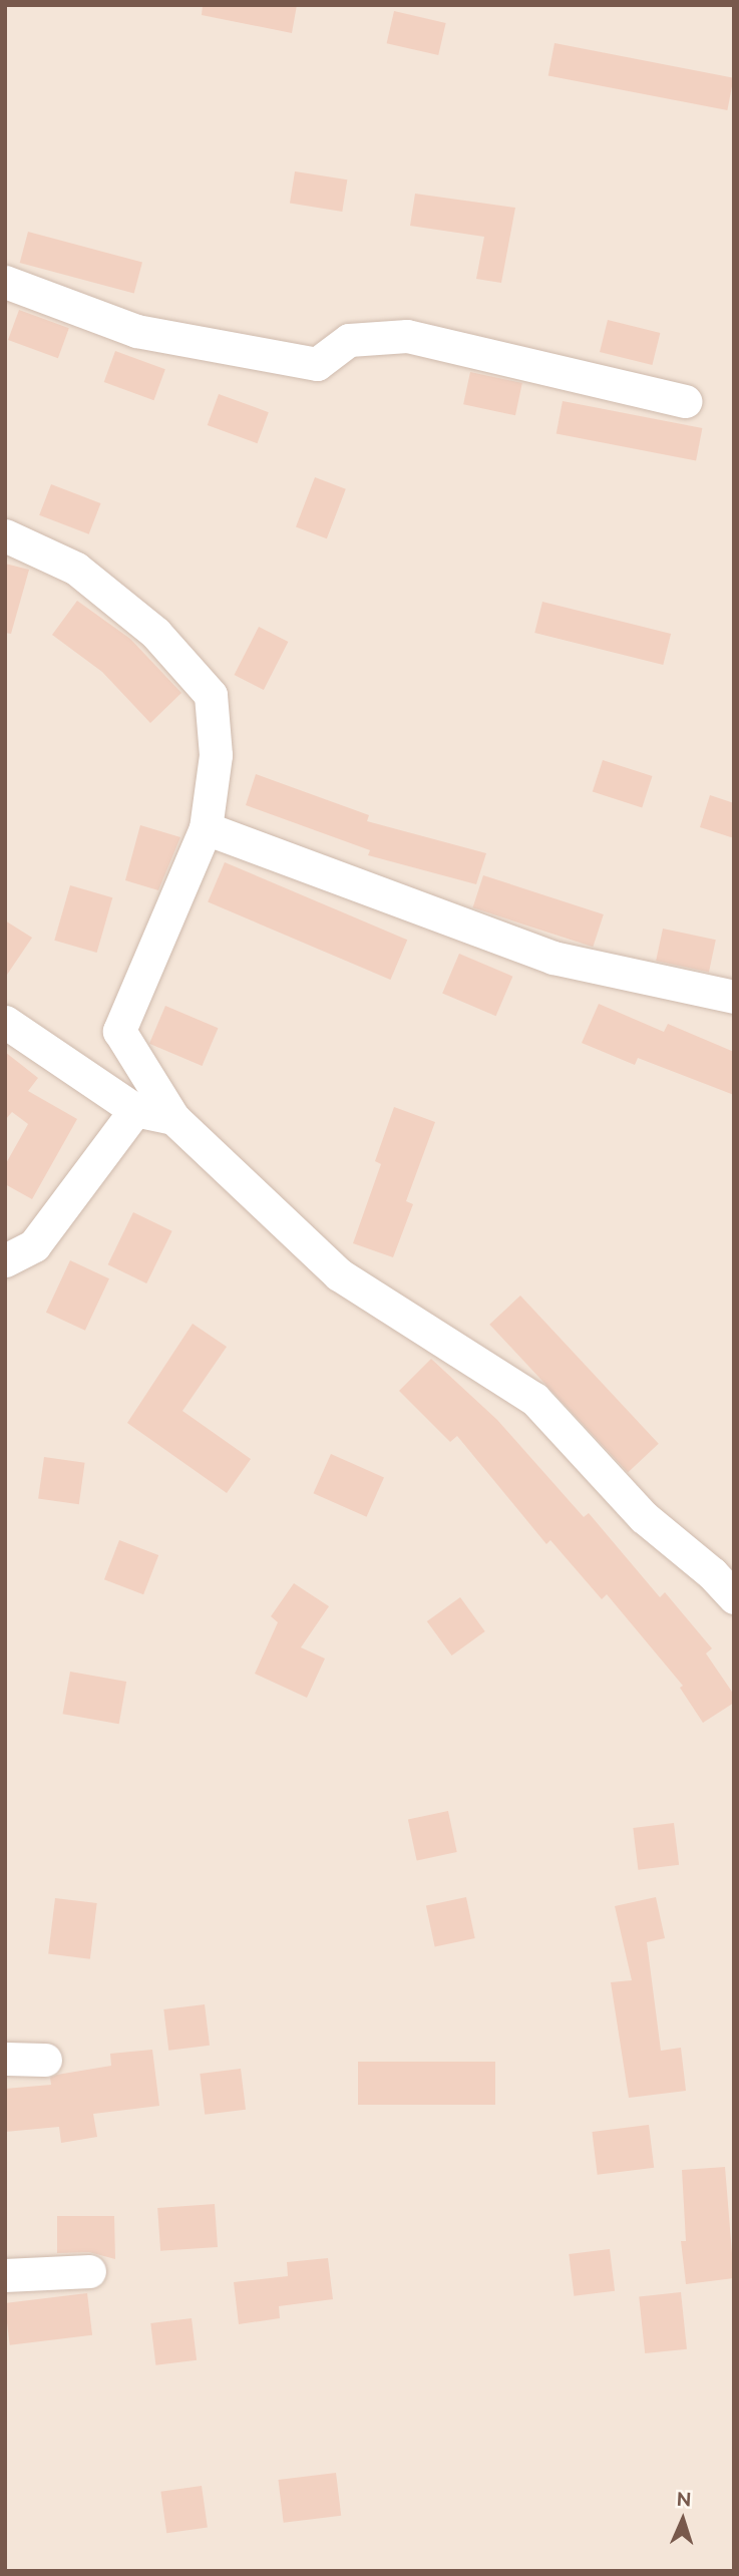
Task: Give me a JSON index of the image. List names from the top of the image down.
{
  "north": "top"
}
